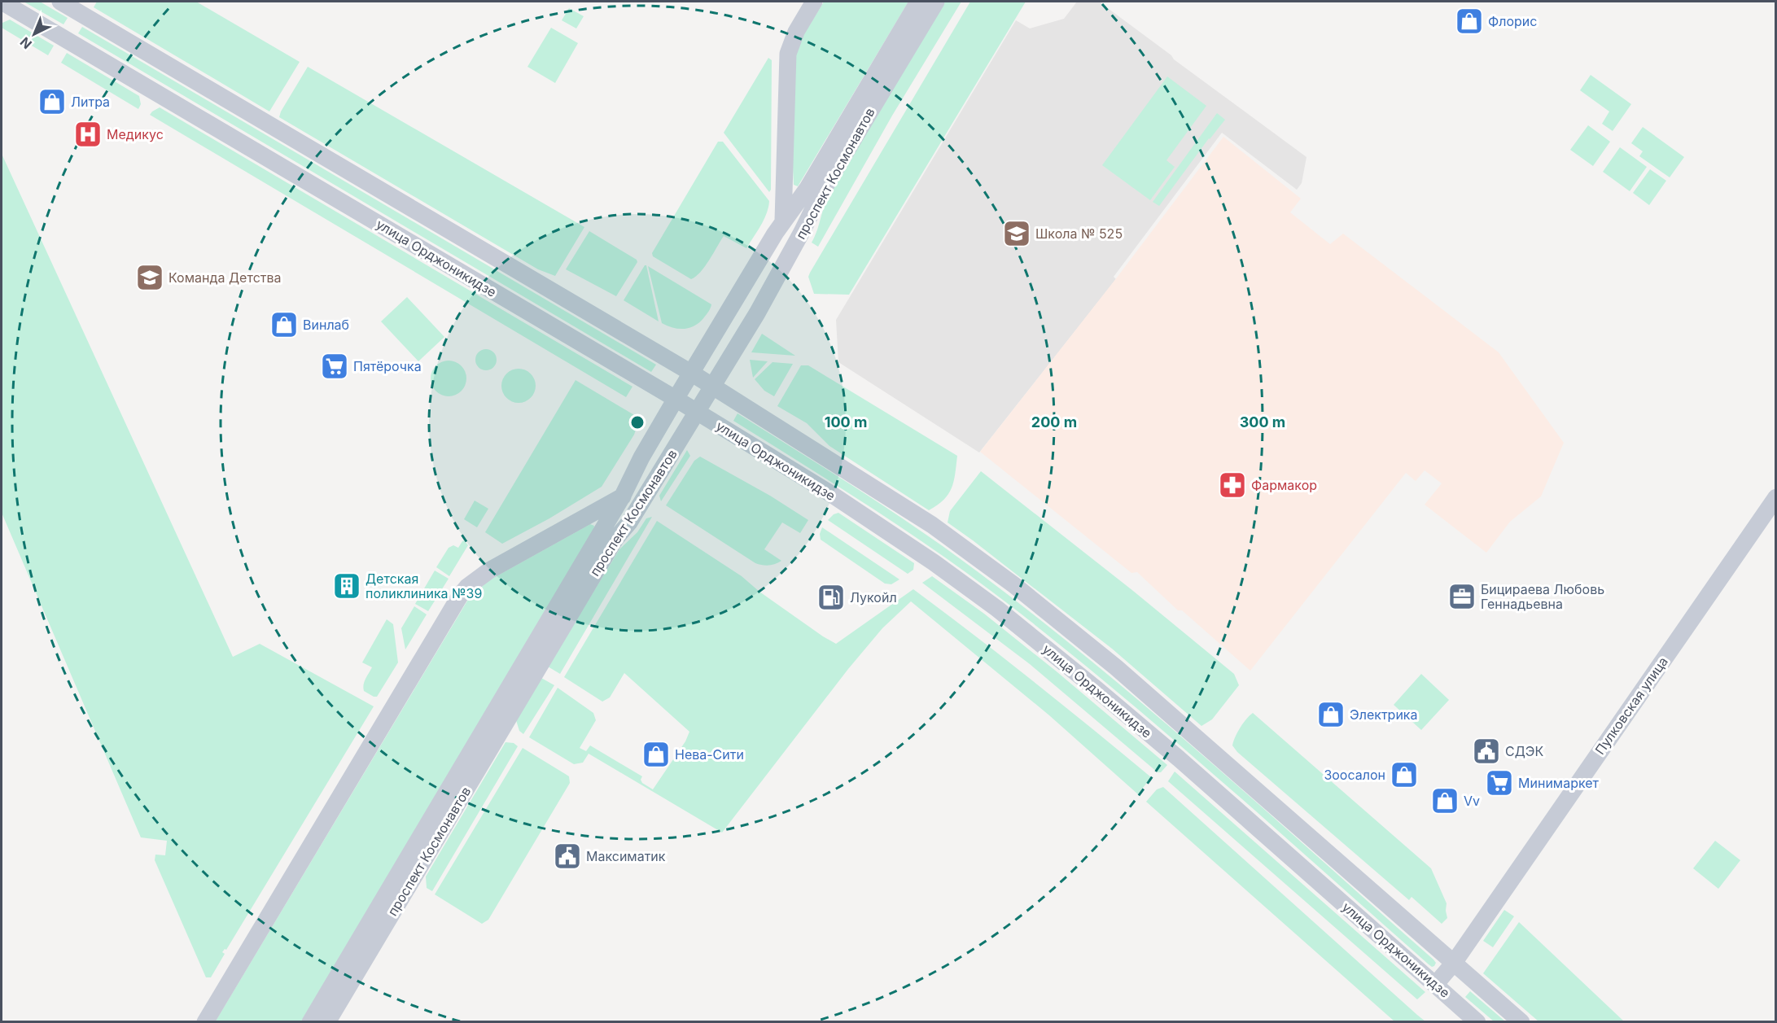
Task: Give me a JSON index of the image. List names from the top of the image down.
{
  "streets": {
    "street": ["проспект Космонавтов", "улица Орджоникидзе", "Пулковская улица"]
  },
  "crossings": [
    ["проспект Космонавтов", "улица Орджоникидзе"],
    ["улица Орджоникидзе", "Пулковская улица"]
  ],
  "places": {
    "shop": [
      "Флорис",
      "Литра",
      "Винлаб",
      "Электрика",
      "Нева-Сити",
      "Зоосалон",
      "Vv"
    ],
    "hospital": ["Медикус"],
    "school or university": ["Школа № 525", "Команда Детства"],
    "supermarket": ["Пятёрочка", "Минимаркет"],
    "pharmacy": ["Фармакор"],
    "building": ["Детская поликлиника №39"],
    "office": ["Бицираева Любовь Геннадьевна"],
    "fuel station": ["Лукойл"],
    "public building": ["СДЭК", "Максиматик"]
  },
  "north": "bottom left",
  "rings": ["100 m", "200 m", "300 m"]
}
